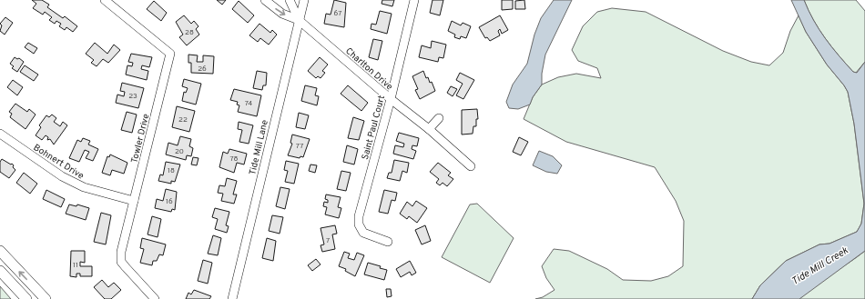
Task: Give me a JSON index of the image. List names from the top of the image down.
{
  "streets": {
    "street": [
      "Charlton Drive",
      "Saint Paul Court",
      "Towler Drive",
      "Tide Mill Lane",
      "Bohnert Drive"
    ]
  },
  "crossings": [
    ["Charlton Drive", "Saint Paul Court"],
    ["Charlton Drive", "Tide Mill Lane"],
    ["Towler Drive", "Bohnert Drive"]
  ],
  "water": ["Tide Mill Creek"],
  "house_numbers": [
    "67",
    "28",
    "26",
    "23",
    "74",
    "22",
    "77",
    "20",
    "78",
    "18",
    "16",
    "7",
    "11"
  ]
}
